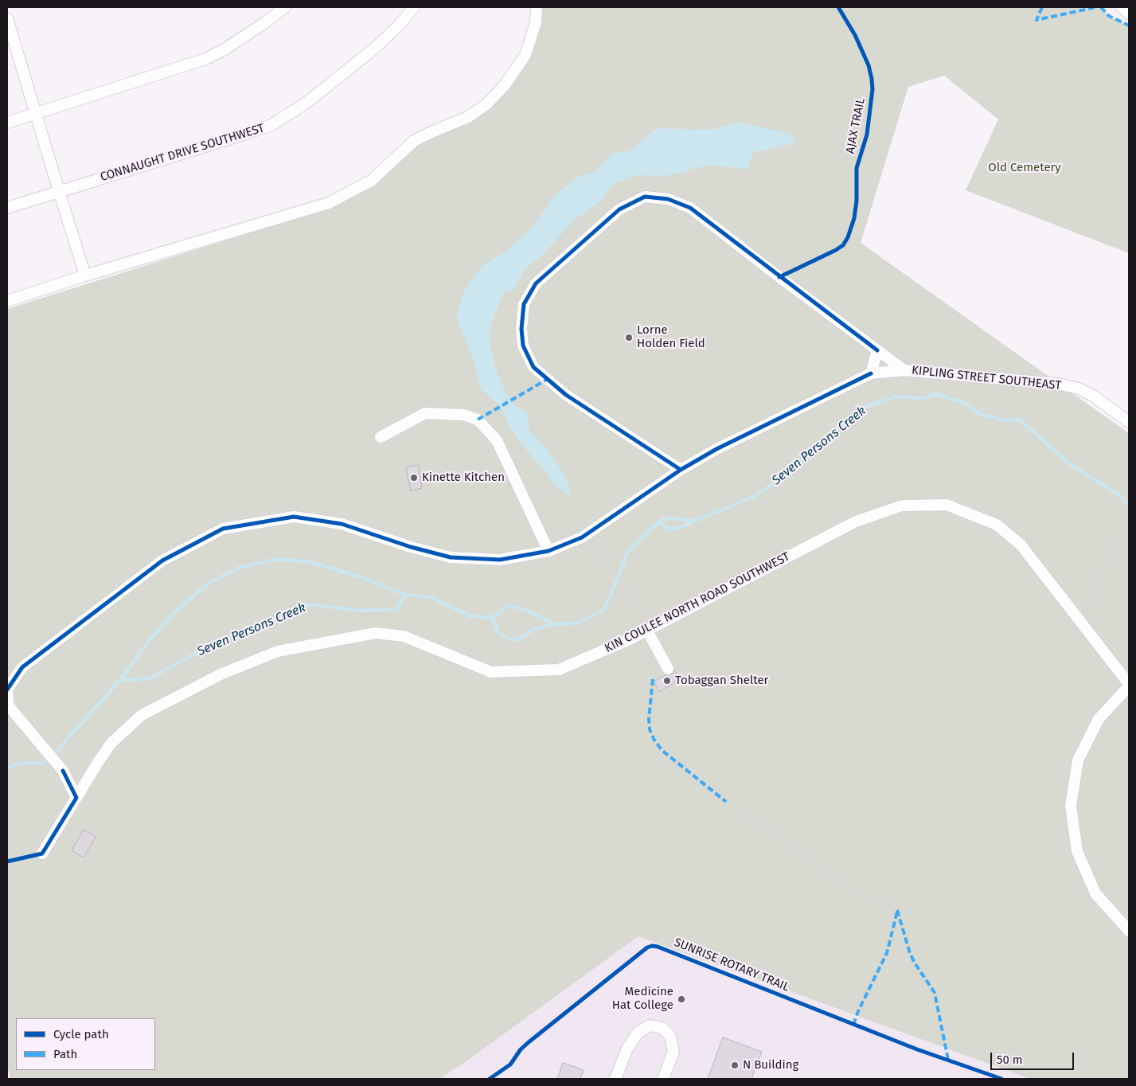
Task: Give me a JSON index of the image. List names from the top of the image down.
{
  "streets": {
    "street": ["CONNAUGHT DRIVE SOUTHWEST", "KIPLING STREET SOUTHEAST", "KIN COULEE NORTH ROAD SOUTHWEST"],
    "cycle path": ["AJAX TRAIL", "SUNRISE ROTARY TRAIL"]
  },
  "water": ["Seven Persons Creek"],
  "parks": ["Old Cemetery"],
  "places": [
    "Lorne Holden Field",
    "Kinette Kitchen",
    "Tobaggan Shelter",
    "Medicine Hat College",
    "N Building"
  ],
  "legend": ["Cycle path", "Path"],
  "scale_bar": "50 m"
}
